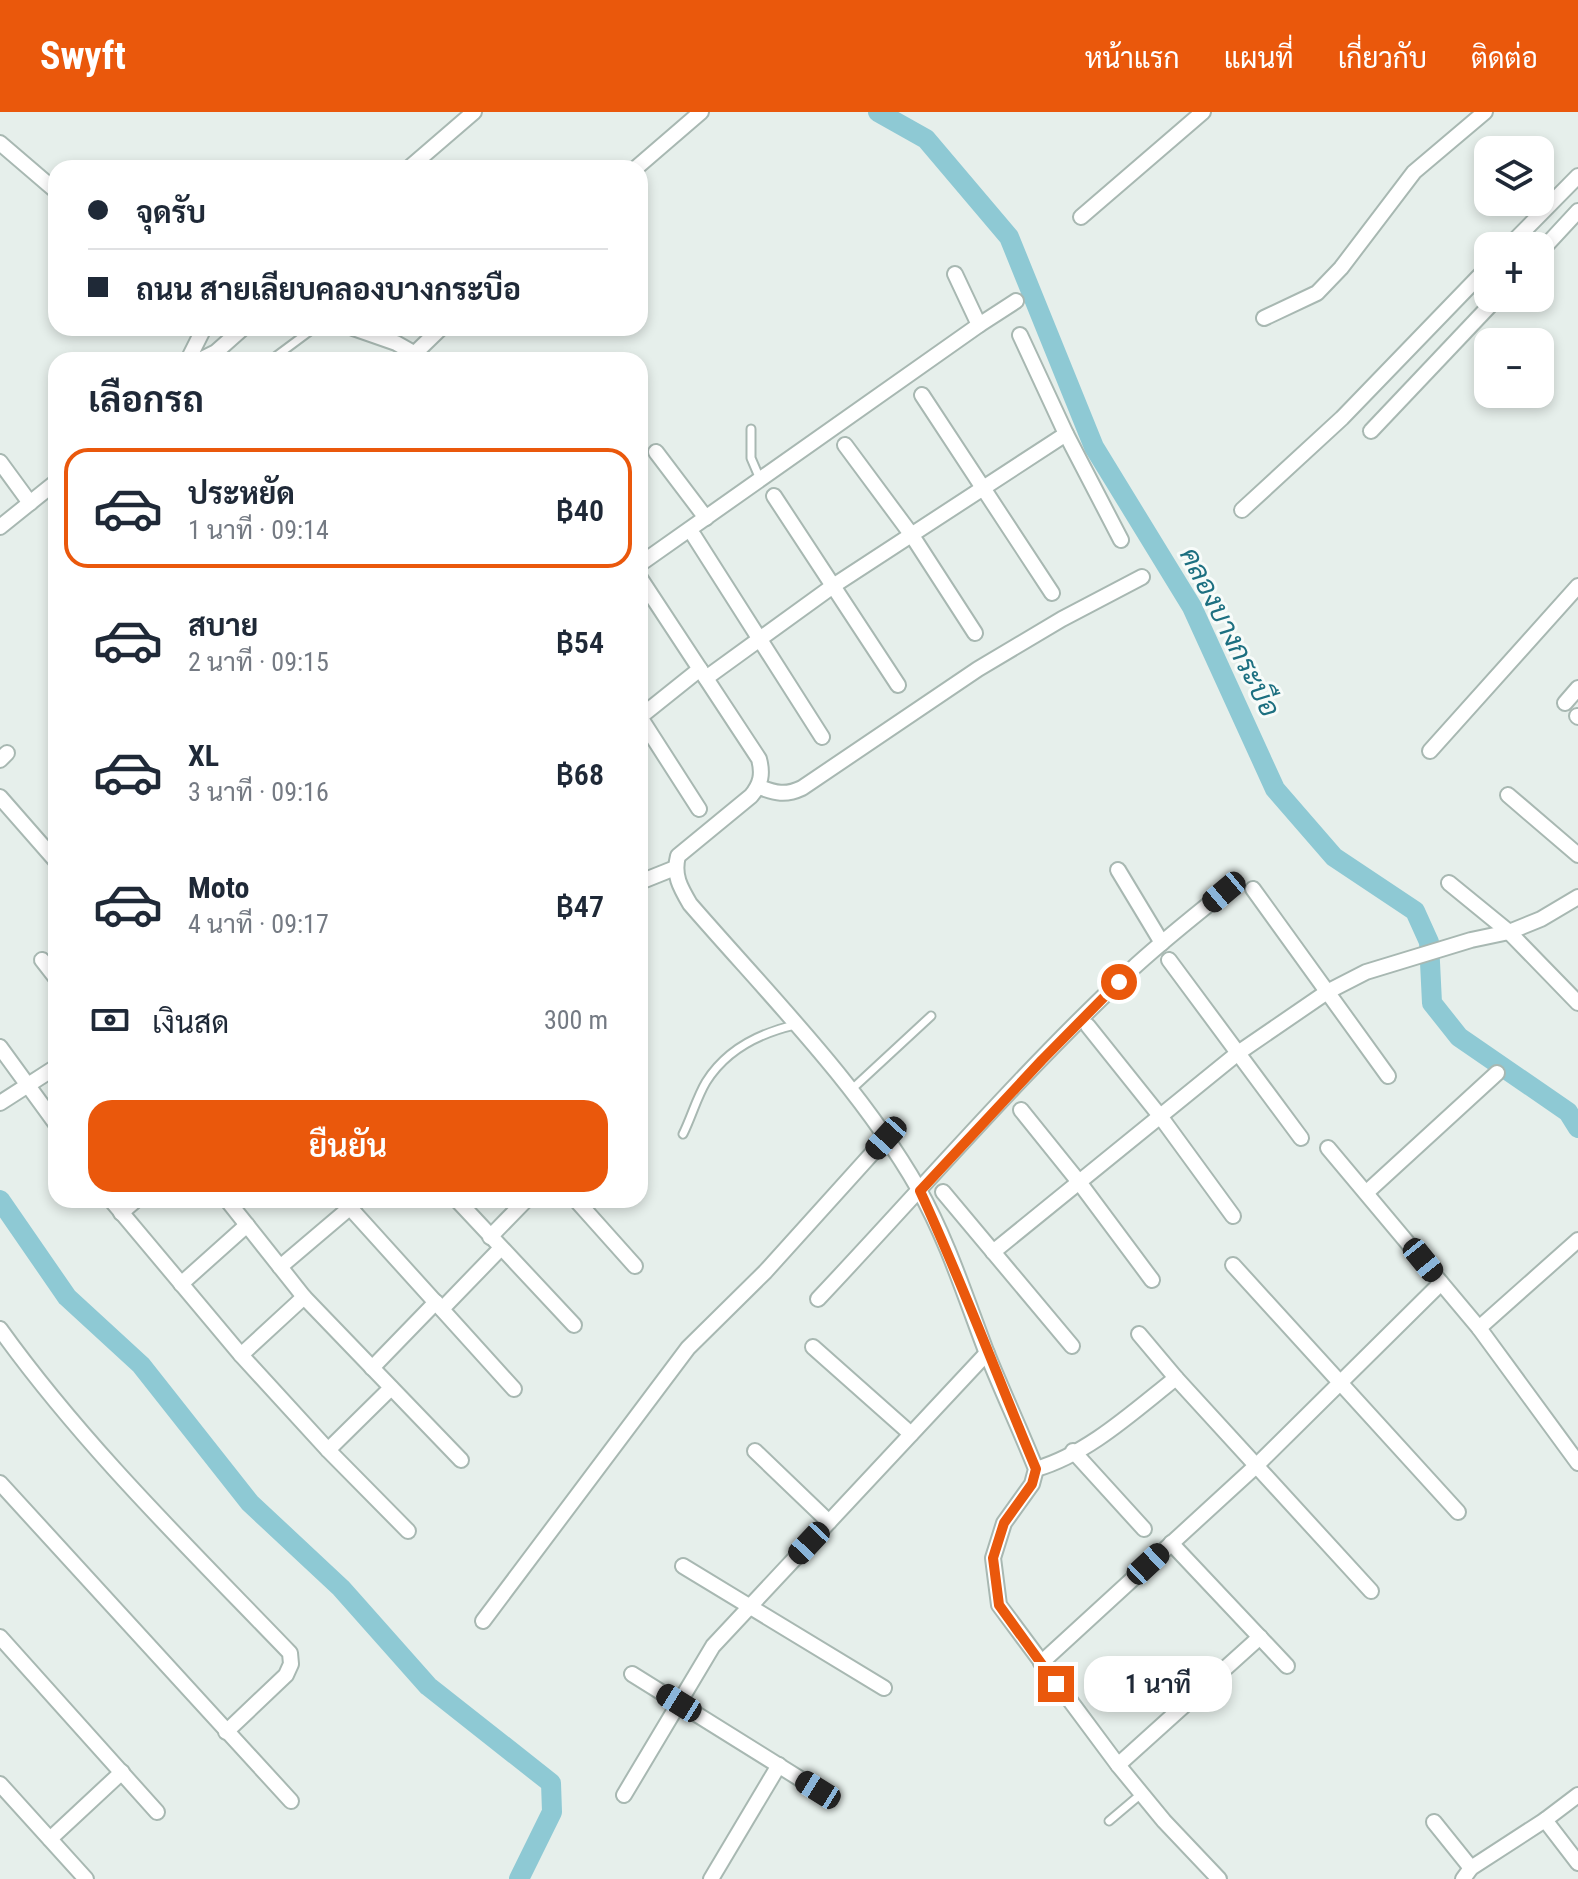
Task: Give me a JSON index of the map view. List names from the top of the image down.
{
  "water": ["คลองบางกระบือ"],
  "page": {
    "header": "Swyft",
    "nav": [
      "หน้าแรก",
      "แผนที่",
      "เกี่ยวกับ",
      "ติดต่อ"
    ],
    "map_buttons": ["+", "−"],
    "banner": ["จุดรับ", "ถนน สายเลียบคลองบางกระบือ"],
    "heading": "เลือกรถ",
    "list": [
      {
        "name": "ประหยัด",
        "note": "1 นาที · 09:14",
        "value": "฿40"
      },
      {
        "name": "สบาย",
        "note": "2 นาที · 09:15",
        "value": "฿54"
      },
      {
        "name": "XL",
        "note": "3 นาที · 09:16",
        "value": "฿68"
      },
      {
        "name": "Moto",
        "note": "4 นาที · 09:17",
        "value": "฿47"
      }
    ],
    "pay": ["เงินสด", "300 m"],
    "buttons": "ยืนยัน",
    "bubble": "1 นาที"
  }
}
